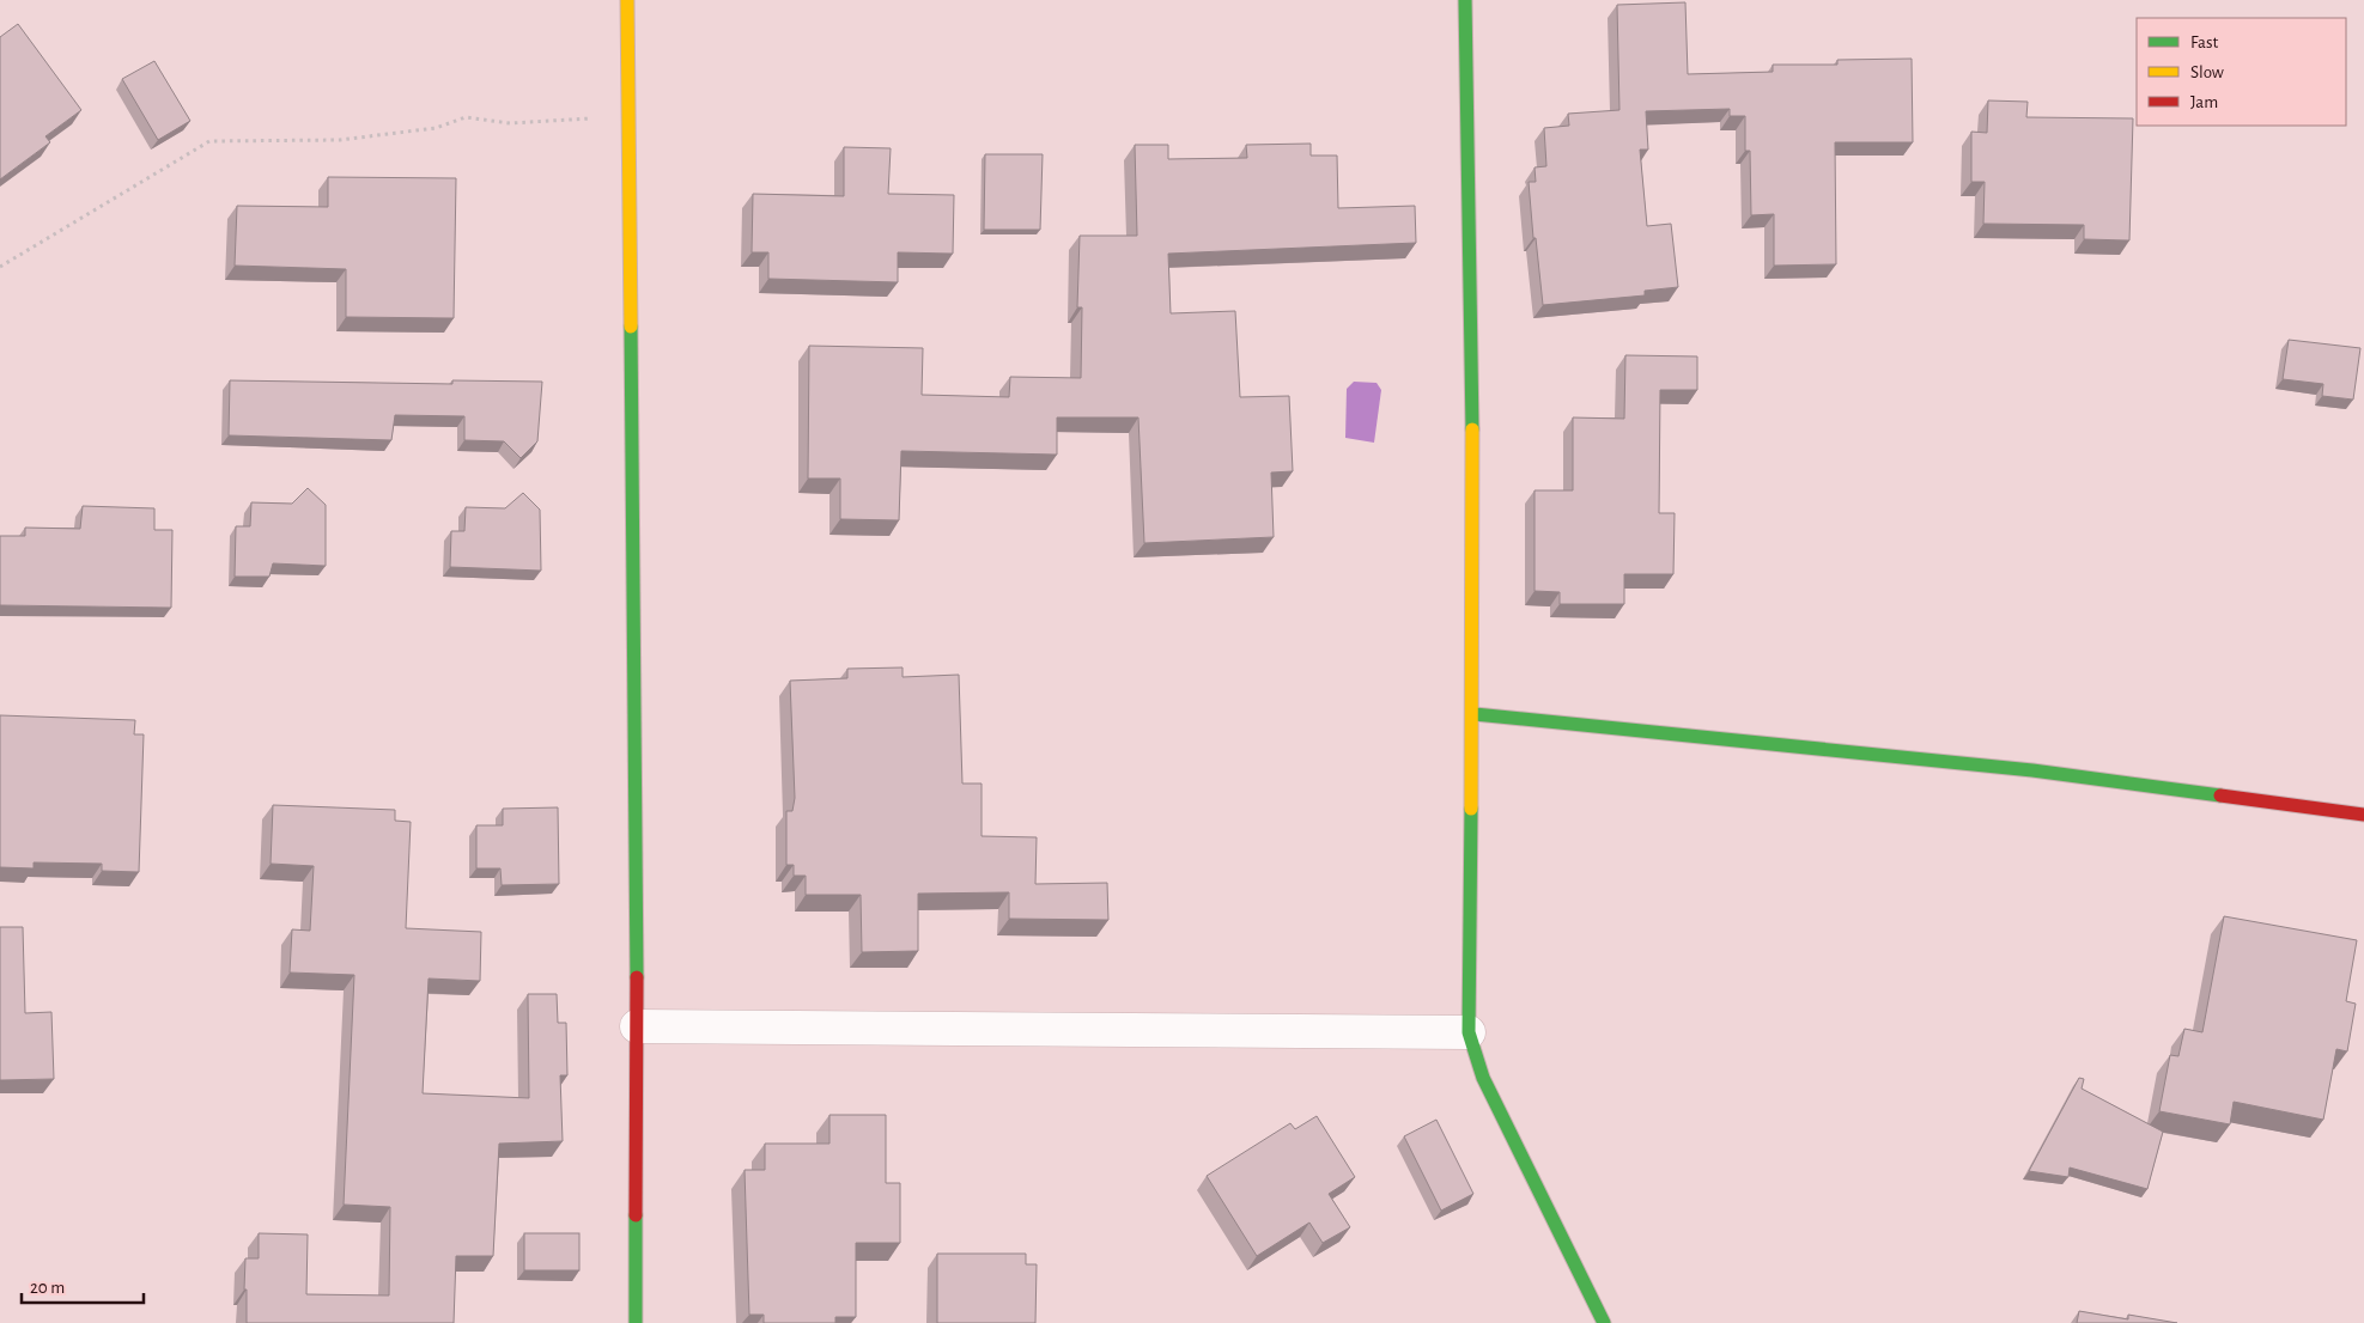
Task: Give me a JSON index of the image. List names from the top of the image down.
{
  "legend": ["Fast", "Slow", "Jam"],
  "scale_bar": "20 m"
}
